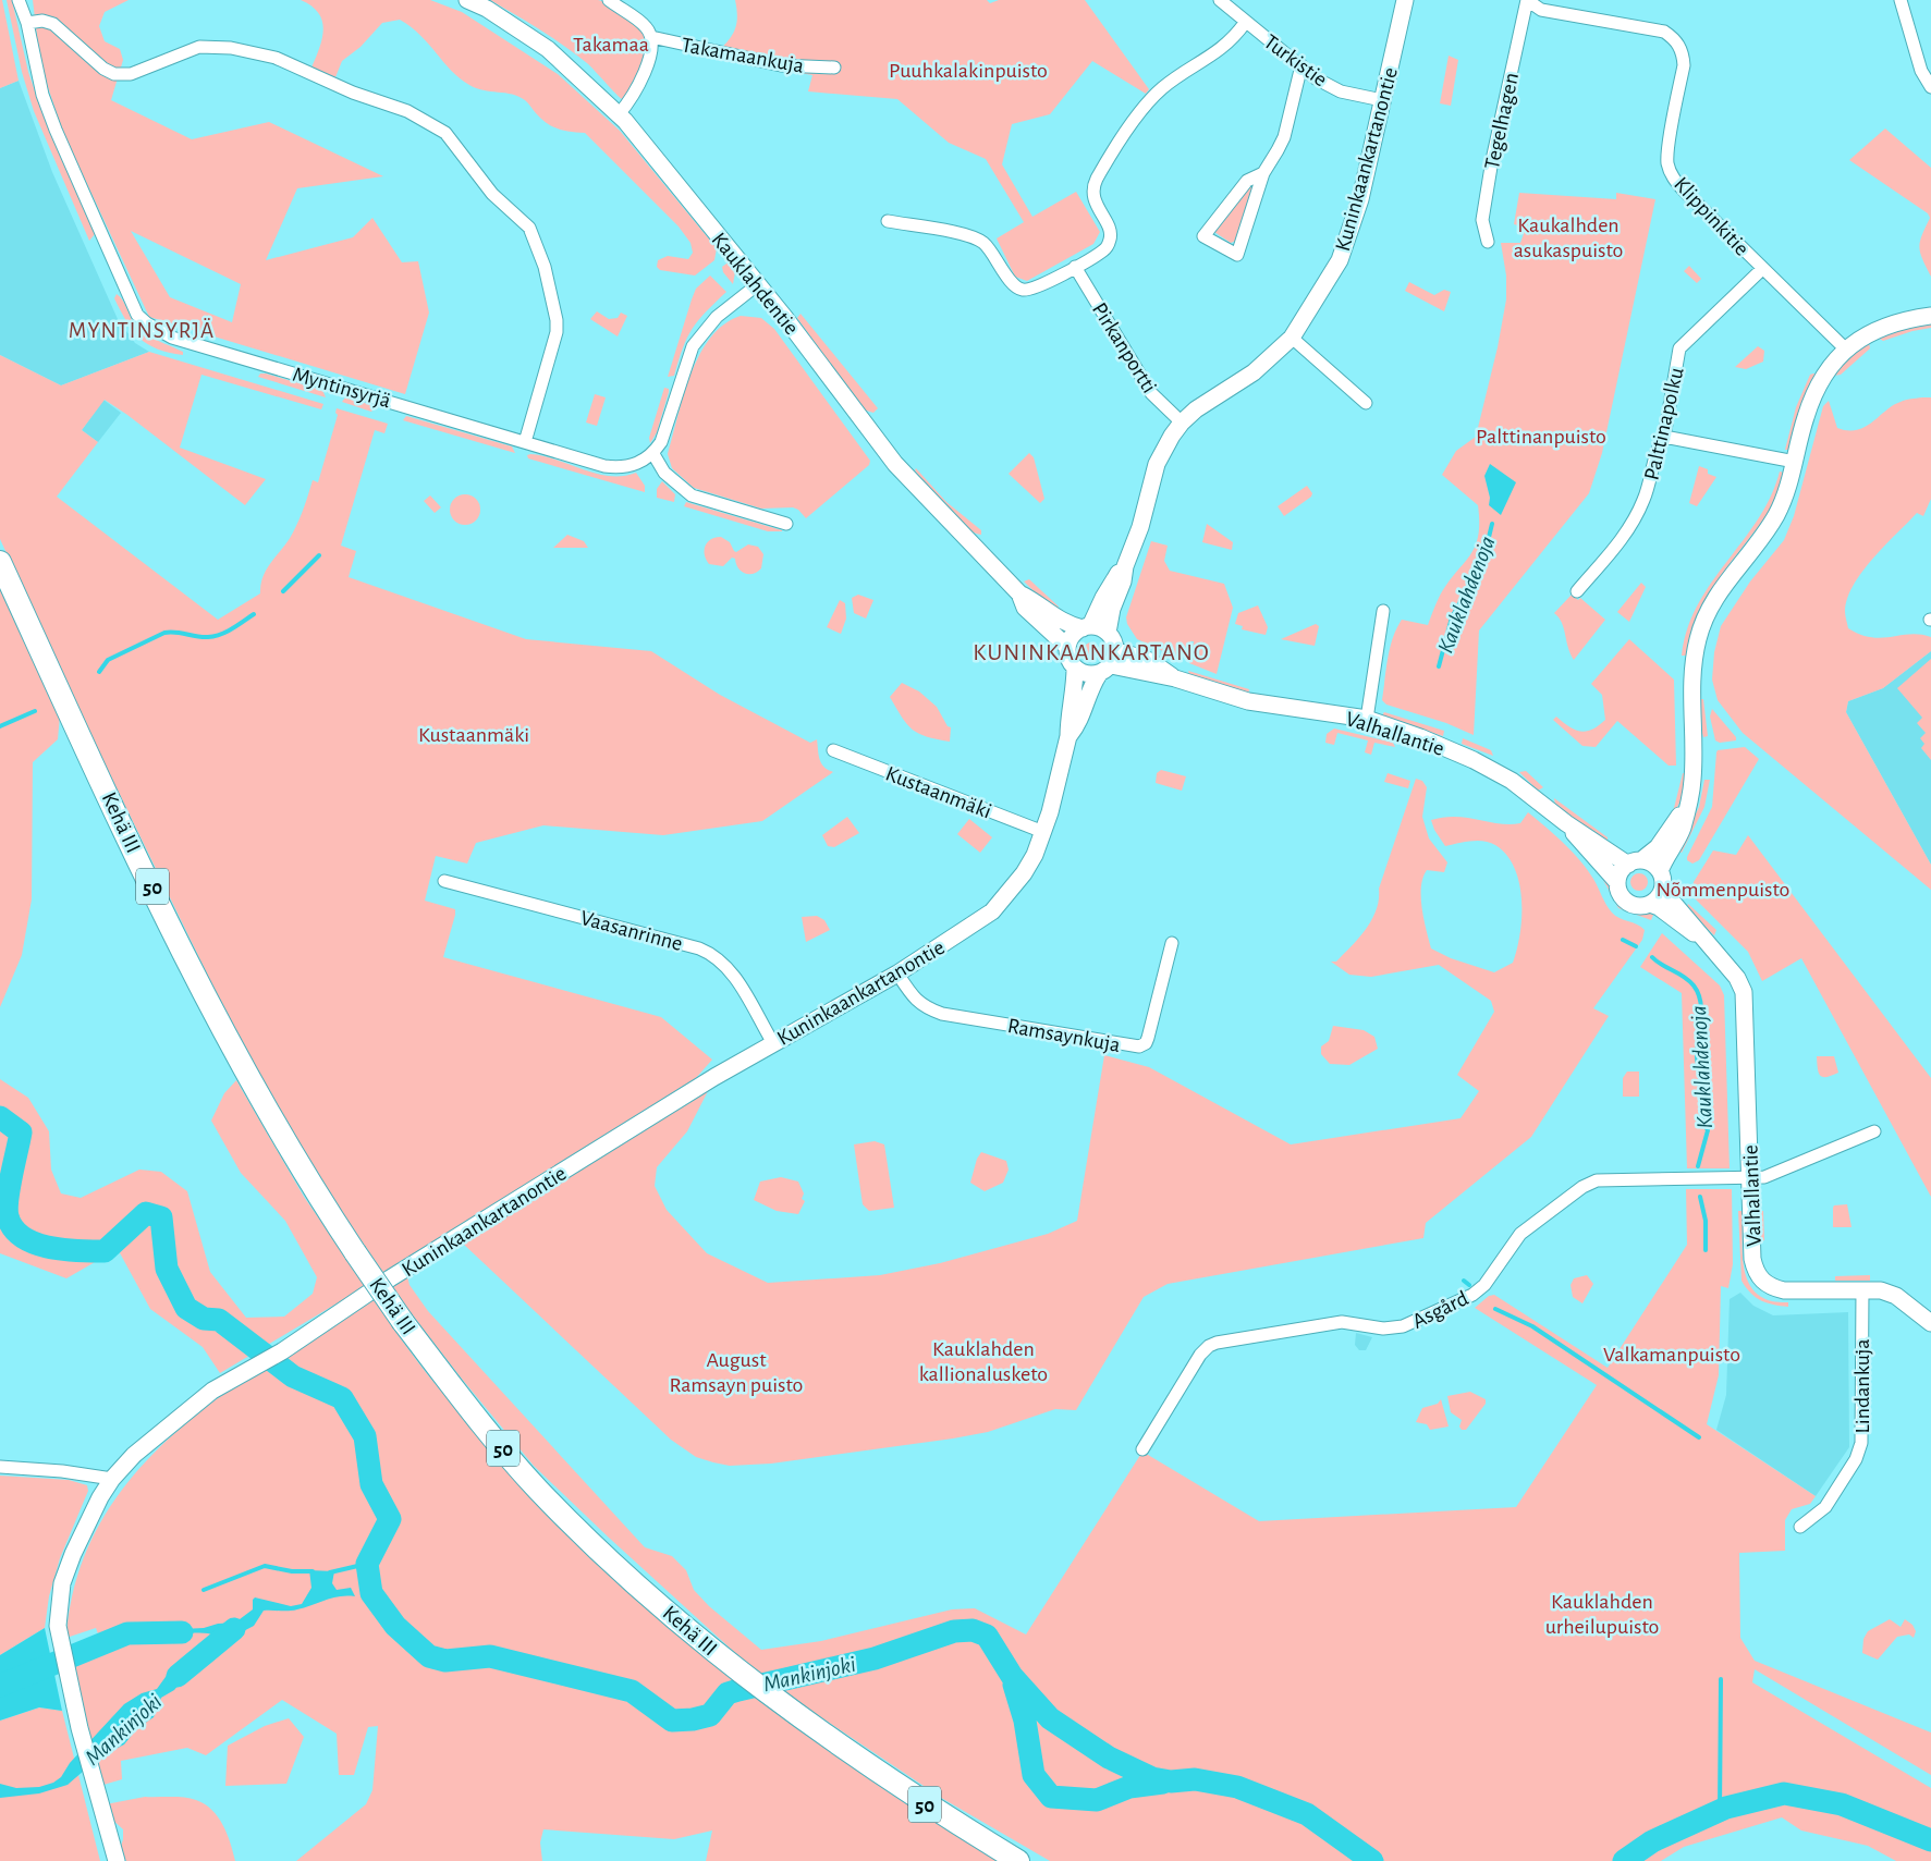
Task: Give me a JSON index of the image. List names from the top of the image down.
{
  "streets": {
    "highway": ["Kehä III", "50"],
    "street": [
      "Takamaankuja",
      "Turkistie",
      "Tegelhagen",
      "Kuninkaankartanontie",
      "Klippinkitie",
      "Kauklahdentie",
      "Pirkanportti",
      "Myntinsyrjä",
      "Palttinapolku",
      "Valhallantie",
      "Kustaanmäki",
      "Vaasanrinne",
      "Ramsaynkuja",
      "Asgård",
      "Lindankuja"
    ]
  },
  "crossings": [
    ["Turkistie", "Kuninkaankartanontie"],
    ["Tegelhagen", "Klippinkitie"],
    ["Kuninkaankartanontie", "Kauklahdentie"],
    ["Kuninkaankartanontie", "Pirkanportti"],
    ["Kuninkaankartanontie", "Valhallantie"],
    ["Kuninkaankartanontie", "Kustaanmäki"],
    ["Kuninkaankartanontie", "Vaasanrinne"],
    ["Kuninkaankartanontie", "Ramsaynkuja"],
    ["Klippinkitie", "Palttinapolku"],
    ["Kauklahdentie", "Valhallantie"],
    ["Valhallantie", "Asgård"],
    ["Valhallantie", "Lindankuja"]
  ],
  "districts": ["MYNTINSYRJÄ", "KUNINKAANKARTANO"],
  "water": ["Kauklahdenoja", "Mankinjoki"],
  "parks": [
    "Takamaa",
    "Puuhkalakinpuisto",
    "Kaukalhden asukaspuisto",
    "Palttinanpuisto",
    "Kustaanmäki",
    "Nõmmenpuisto",
    "Kauklahden kallionalusketo",
    "Valkamanpuisto",
    "August Ramsayn puisto",
    "Kauklahden urheilupuisto"
  ]
}
